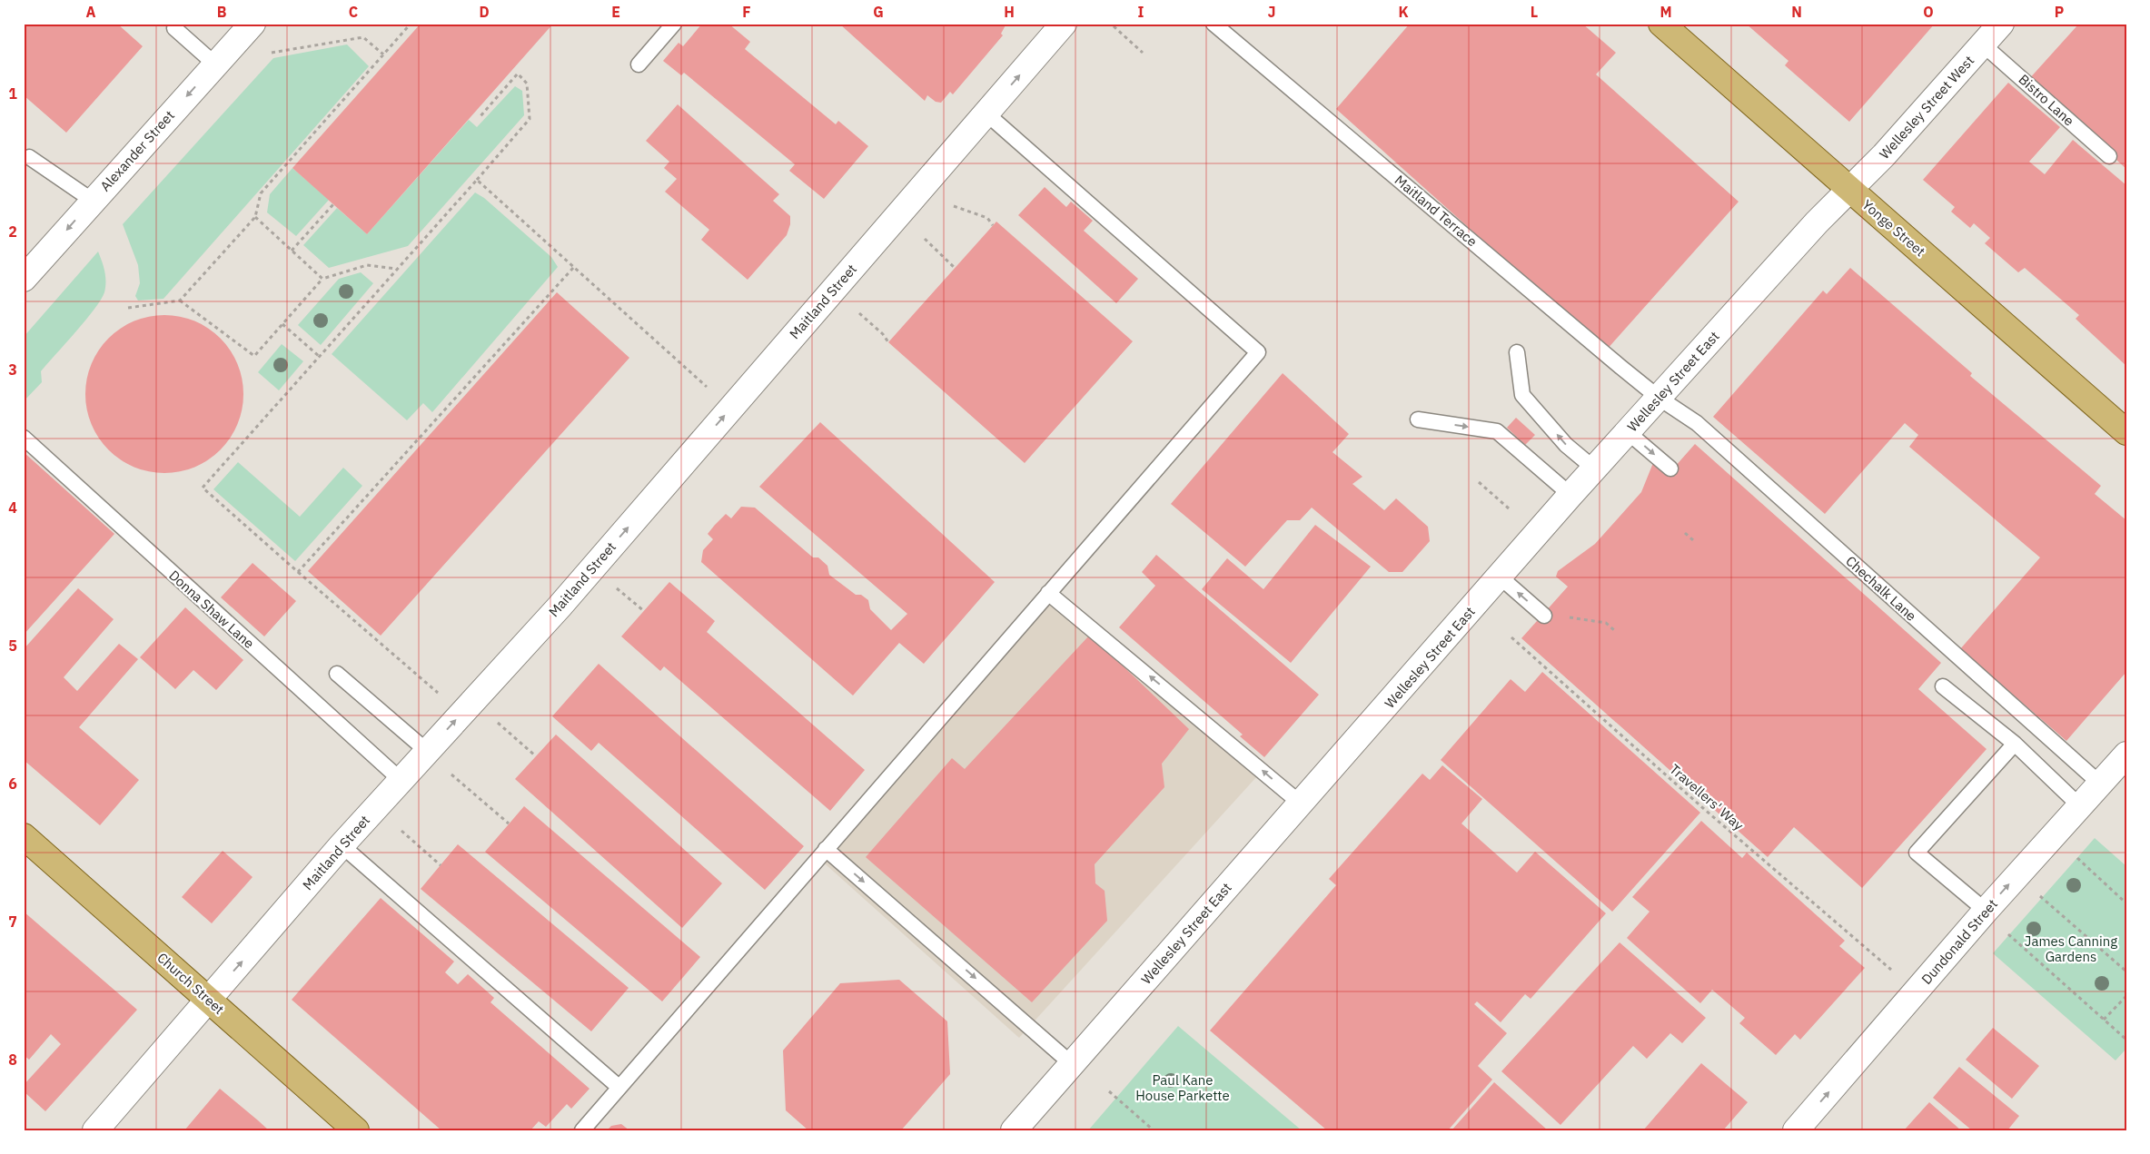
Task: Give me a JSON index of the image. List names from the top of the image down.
{
  "streets": {
    "main road": ["Yonge Street", "Church Street"],
    "street": [
      "Wellesley Street West",
      "Alexander Street",
      "Maitland Street",
      "Wellesley Street East",
      "Dundonald Street"
    ],
    "lane": [
      "Bistro Lane",
      "Maitland Terrace",
      "Chechalk Lane",
      "Donna Shaw Lane"
    ],
    "path": ["Travellers' Way"]
  },
  "crossings": [
    ["Bistro Lane", "Wellesley Street West"],
    ["Wellesley Street West", "Yonge Street"],
    ["Wellesley Street West", "Wellesley Street East"],
    ["Maitland Terrace", "Wellesley Street East"],
    ["Maitland Terrace", "Chechalk Lane"],
    ["Yonge Street", "Wellesley Street East"],
    ["Maitland Street", "Donna Shaw Lane"],
    ["Maitland Street", "Church Street"],
    ["Wellesley Street East", "Chechalk Lane"],
    ["Chechalk Lane", "Dundonald Street"]
  ],
  "one_way": ["Alexander Street", "Maitland Street", "Dundonald Street"],
  "parks": ["James Canning Gardens", "Paul Kane House Parkette"],
  "grid": {
    "columns": [
      "A",
      "B",
      "C",
      "D",
      "E",
      "F",
      "G",
      "H",
      "I",
      "J",
      "K",
      "L",
      "M",
      "N",
      "O",
      "P"
    ],
    "rows": [
      "1",
      "2",
      "3",
      "4",
      "5",
      "6",
      "7",
      "8"
    ]
  }
}
